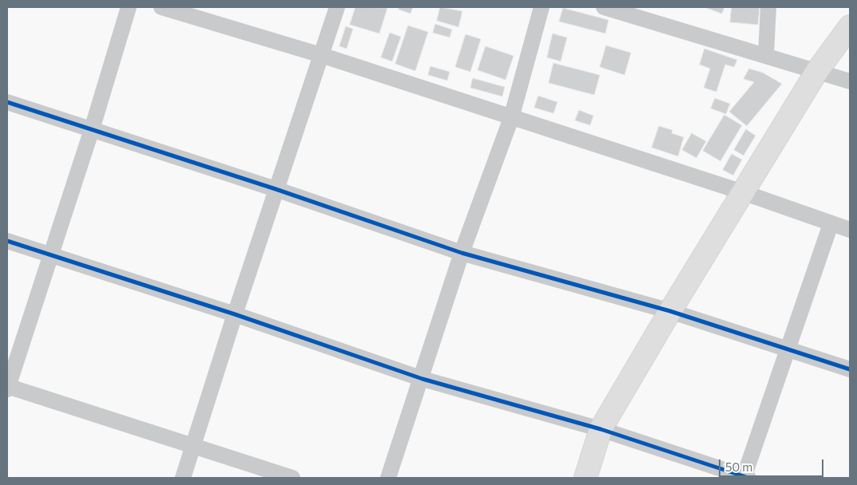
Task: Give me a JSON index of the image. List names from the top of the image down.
{
  "scale_bar": "50 m"
}
